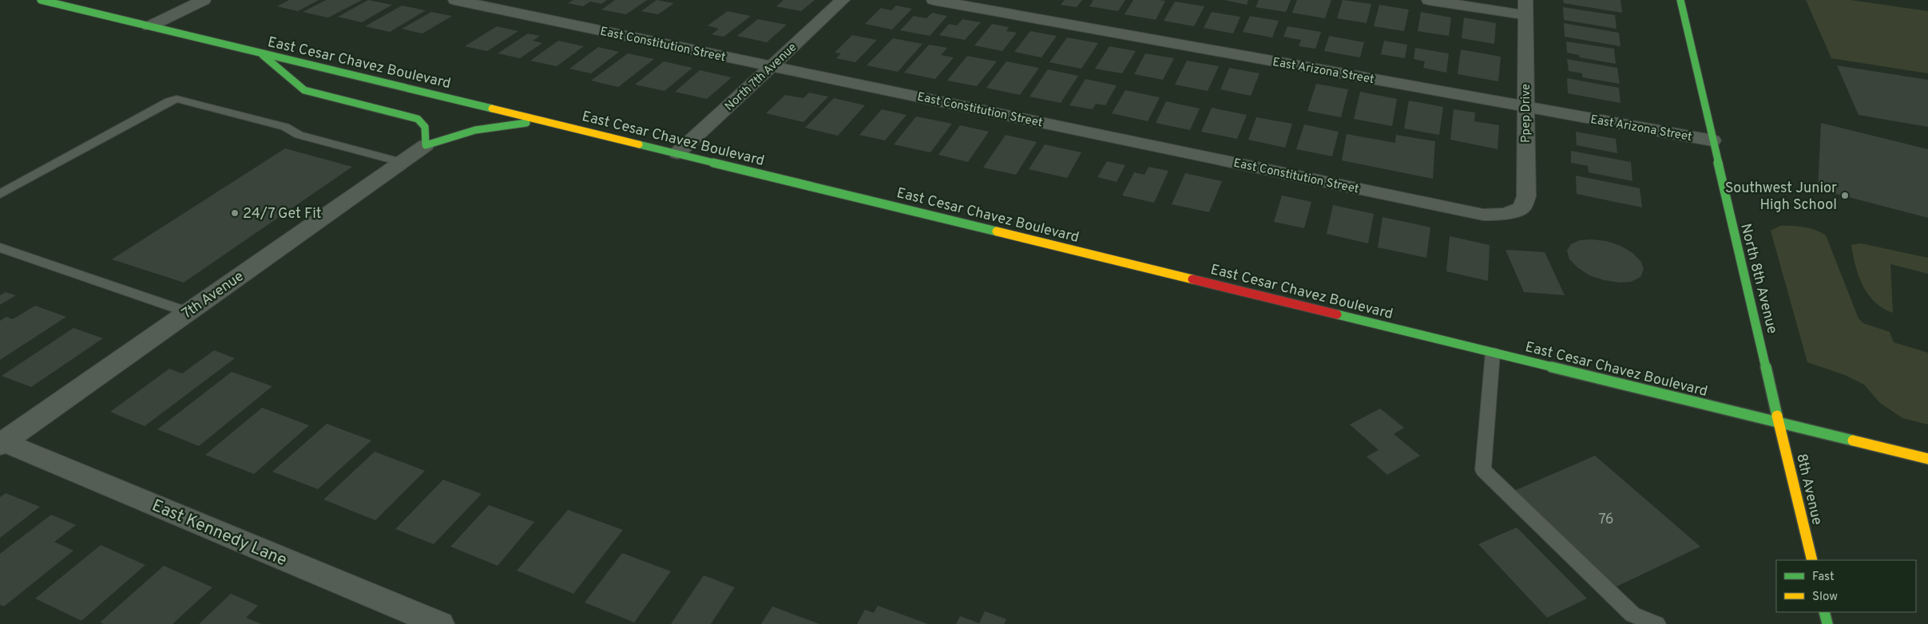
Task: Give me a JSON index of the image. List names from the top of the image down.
{
  "streets": {
    "main road": ["East Cesar Chavez Boulevard", "North 8th Avenue", "8th Avenue"],
    "street": [
      "East Constitution Street",
      "East Arizona Street",
      "North 7th Avenue",
      "Ppep Drive",
      "7th Avenue",
      "East Kennedy Lane"
    ]
  },
  "crossings": [
    ["East Constitution Street", "North 7th Avenue"],
    ["East Constitution Street", "Ppep Drive"],
    ["East Cesar Chavez Boulevard", "North 7th Avenue"],
    ["East Cesar Chavez Boulevard", "North 8th Avenue"],
    ["East Cesar Chavez Boulevard", "8th Avenue"],
    ["East Arizona Street", "Ppep Drive"],
    ["East Arizona Street", "North 8th Avenue"],
    ["North 8th Avenue", "8th Avenue"],
    ["7th Avenue", "East Kennedy Lane"]
  ],
  "places": ["Southwest Junior High School", "24/7 Get Fit"],
  "house_numbers": ["76"],
  "legend": ["Fast", "Slow"]
}
